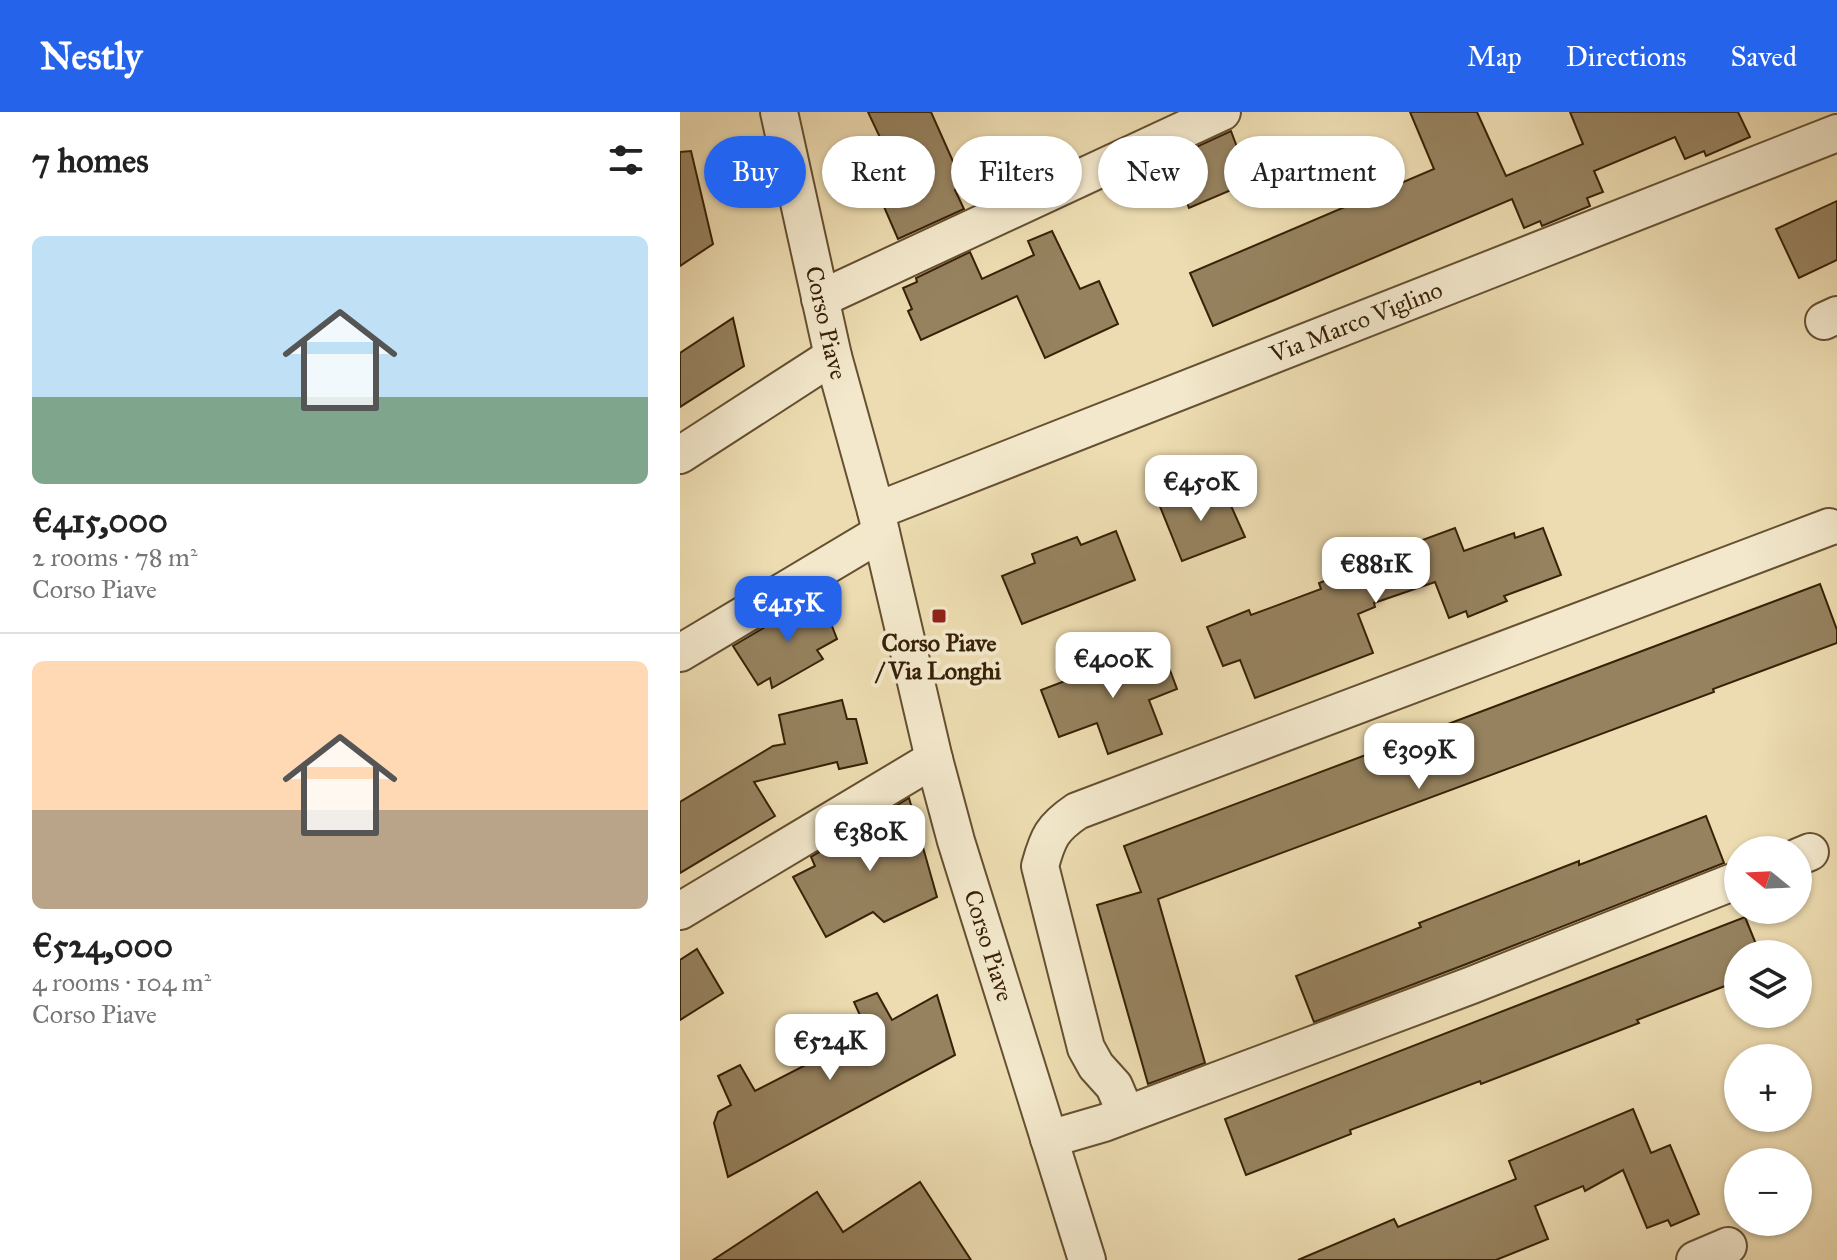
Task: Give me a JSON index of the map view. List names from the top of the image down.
{
  "streets": {
    "street": ["Via Marco Viglino", "Corso Piave"]
  },
  "crossings": [
    ["Via Marco Viglino", "Corso Piave"]
  ],
  "places": {
    "transit": ["Corso Piave / Via Longhi"]
  },
  "north": "left",
  "page": {
    "header": "Nestly",
    "nav": ["Map", "Directions", "Saved"],
    "heading": "7 homes",
    "chip": [
      "Buy",
      "Rent",
      "Filters",
      "New",
      "Apartment"
    ],
    "list": [
      {
        "name": "€415,000",
        "note": "2 rooms · 78 m² · Corso Piave"
      },
      {
        "name": "€524,000",
        "note": "4 rooms · 104 m² · Corso Piave"
      }
    ],
    "price": [
      "€450K",
      "€881K",
      "€415K",
      "€400K",
      "€309K",
      "€380K",
      "€524K"
    ],
    "map_buttons": ["+", "−"]
  }
}
